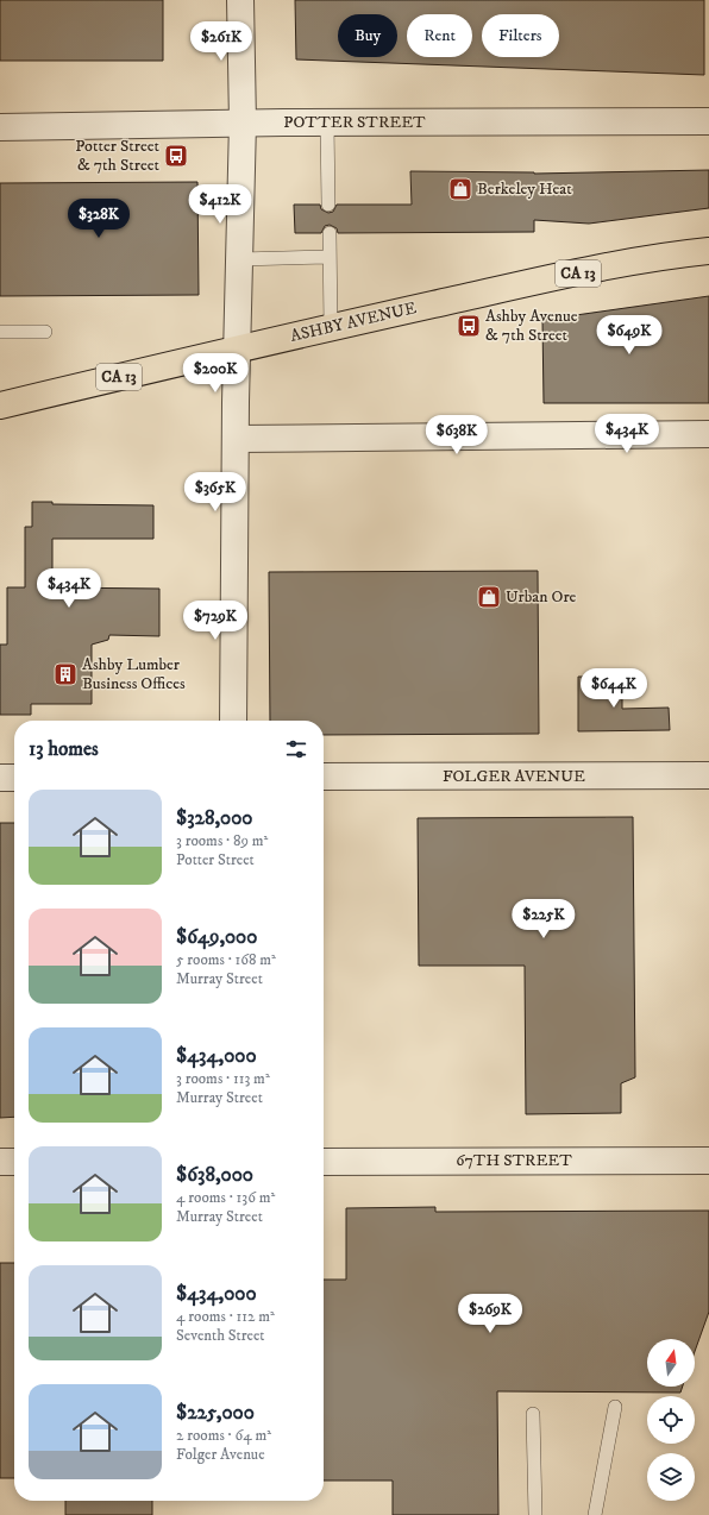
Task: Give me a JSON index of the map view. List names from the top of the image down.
{
  "streets": {
    "main road": ["CA 13", "ASHBY AVENUE"],
    "street": ["POTTER STREET", "FOLGER AVENUE", "67TH STREET"]
  },
  "places": {
    "bus stop": ["Potter Street & 7th Street", "Ashby Avenue & 7th Street"],
    "shop": ["Berkeley Heat", "Urban Ore"],
    "building": ["Ashby Lumber Business Offices"]
  },
  "north": "top",
  "page": {
    "chip": ["Buy", "Rent", "Filters"],
    "price": [
      "$261K",
      "$412K",
      "$328K",
      "$649K",
      "$200K",
      "$434K",
      "$638K",
      "$365K",
      "$434K",
      "$729K",
      "$644K",
      "$225K",
      "$269K"
    ],
    "heading": "13 homes",
    "list": [
      {
        "name": "$328,000",
        "note": "3 rooms · 89 m² · Potter Street"
      },
      {
        "name": "$649,000",
        "note": "5 rooms · 168 m² · Murray Street"
      },
      {
        "name": "$434,000",
        "note": "3 rooms · 113 m² · Murray Street"
      },
      {
        "name": "$638,000",
        "note": "4 rooms · 136 m² · Murray Street"
      },
      {
        "name": "$434,000",
        "note": "4 rooms · 112 m² · Seventh Street"
      },
      {
        "name": "$225,000",
        "note": "2 rooms · 64 m² · Folger Avenue"
      }
    ]
  }
}
